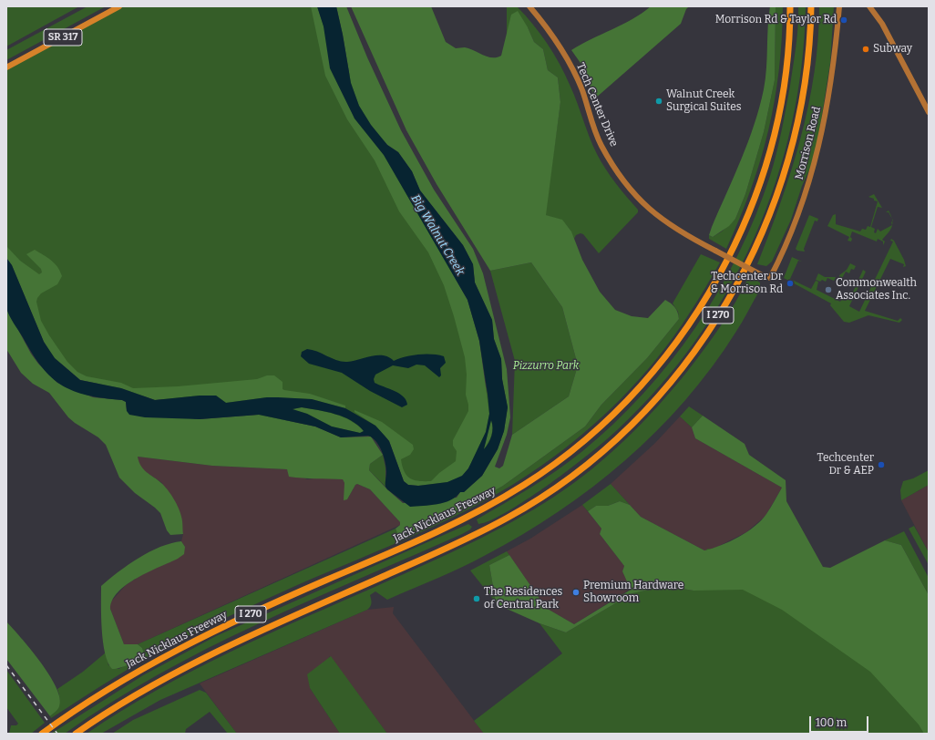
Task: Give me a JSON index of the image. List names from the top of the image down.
{
  "streets": {
    "highway": ["I 270", "Jack Nicklaus Freeway"],
    "main road": ["SR 317", "Tech Center Drive", "Morrison Road"]
  },
  "water": ["Big Walnut Creek"],
  "parks": ["Pizzurro Park"],
  "places": [
    "Morrison Rd & Taylor Rd",
    "Subway",
    "Walnut Creek Surgical Suites",
    "Techcenter Dr & Morrison Rd",
    "Commonwealth Associates Inc.",
    "Techcenter Dr & AEP",
    "Premium Hardware Showroom",
    "The Residences of Central Park"
  ],
  "scale_bar": "100 m"
}
